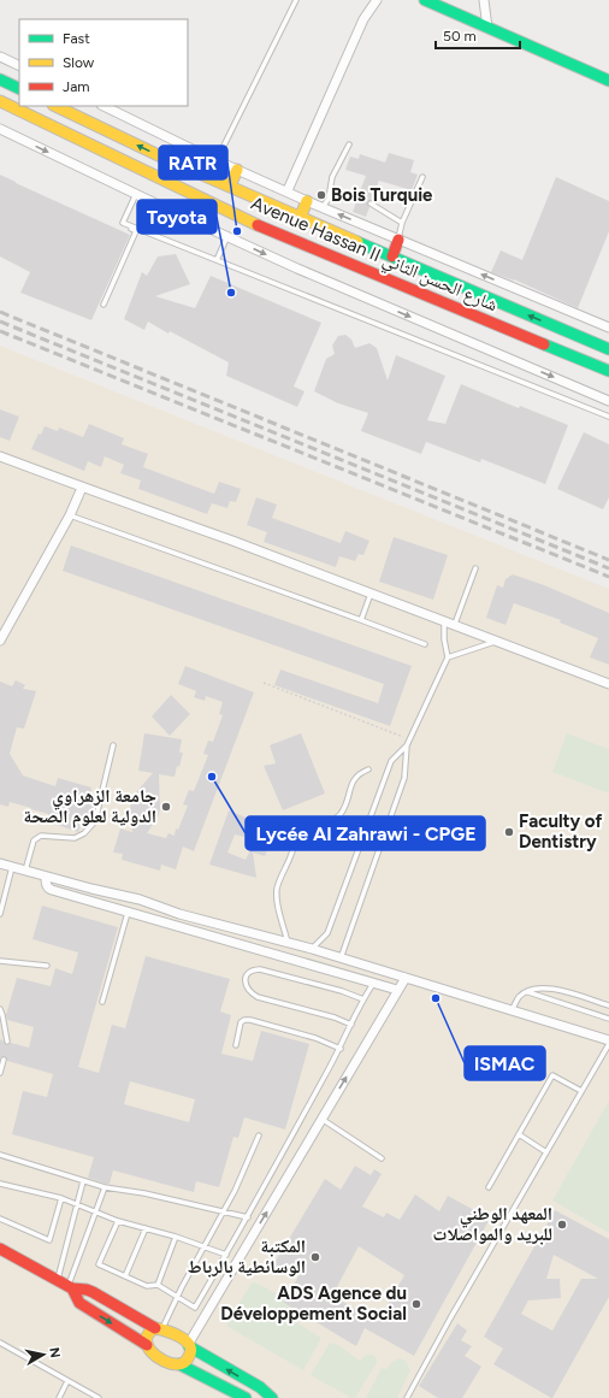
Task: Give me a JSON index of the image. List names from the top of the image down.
{
  "streets": {
    "main road": ["Avenue Hassan II شارع الحسن الثاني"]
  },
  "places": [
    "Bois Turquie",
    "RATR",
    "Toyota",
    "Lycée Al Zahrawi - CPGE",
    "جامعة الزهراوي الدولية لعلوم الصحة",
    "Faculty of Dentistry",
    "ISMAC",
    "المعهد الوطني للبريد والمواصلات",
    "المكتبة الوسائطية بالرباط",
    "ADS Agence du Développement Social"
  ],
  "legend": ["Fast", "Slow", "Jam"],
  "scale_bar": "50 m",
  "north": "right"
}
